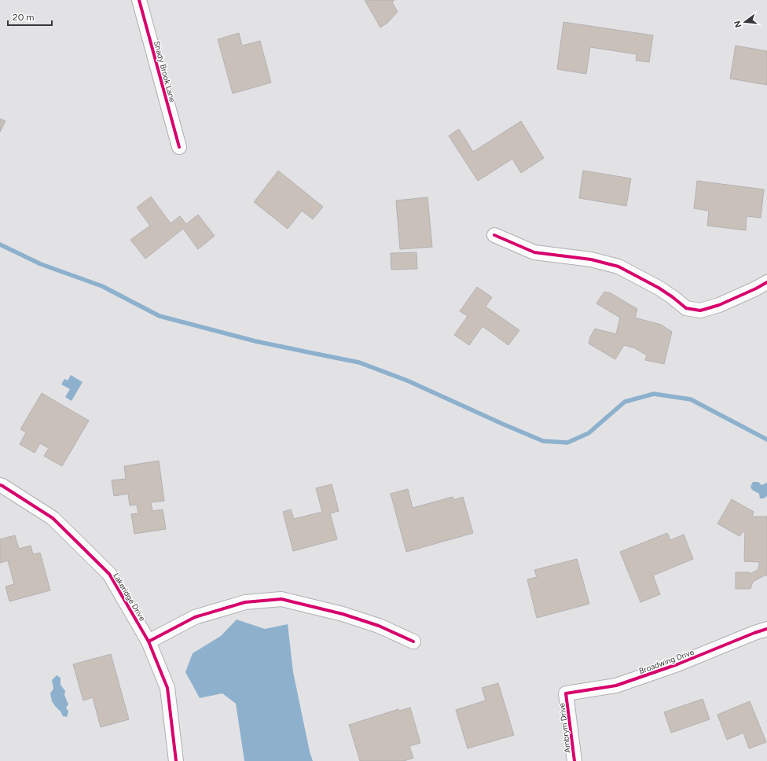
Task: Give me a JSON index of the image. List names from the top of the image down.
{
  "streets": {
    "street": [
      "Shady Brook Lane",
      "Lakeridge Drive",
      "Broadwing Drive",
      "Ambrym Drive"
    ]
  },
  "crossings": [
    ["Broadwing Drive", "Ambrym Drive"]
  ],
  "scale_bar": "20 m",
  "north": "left"
}
